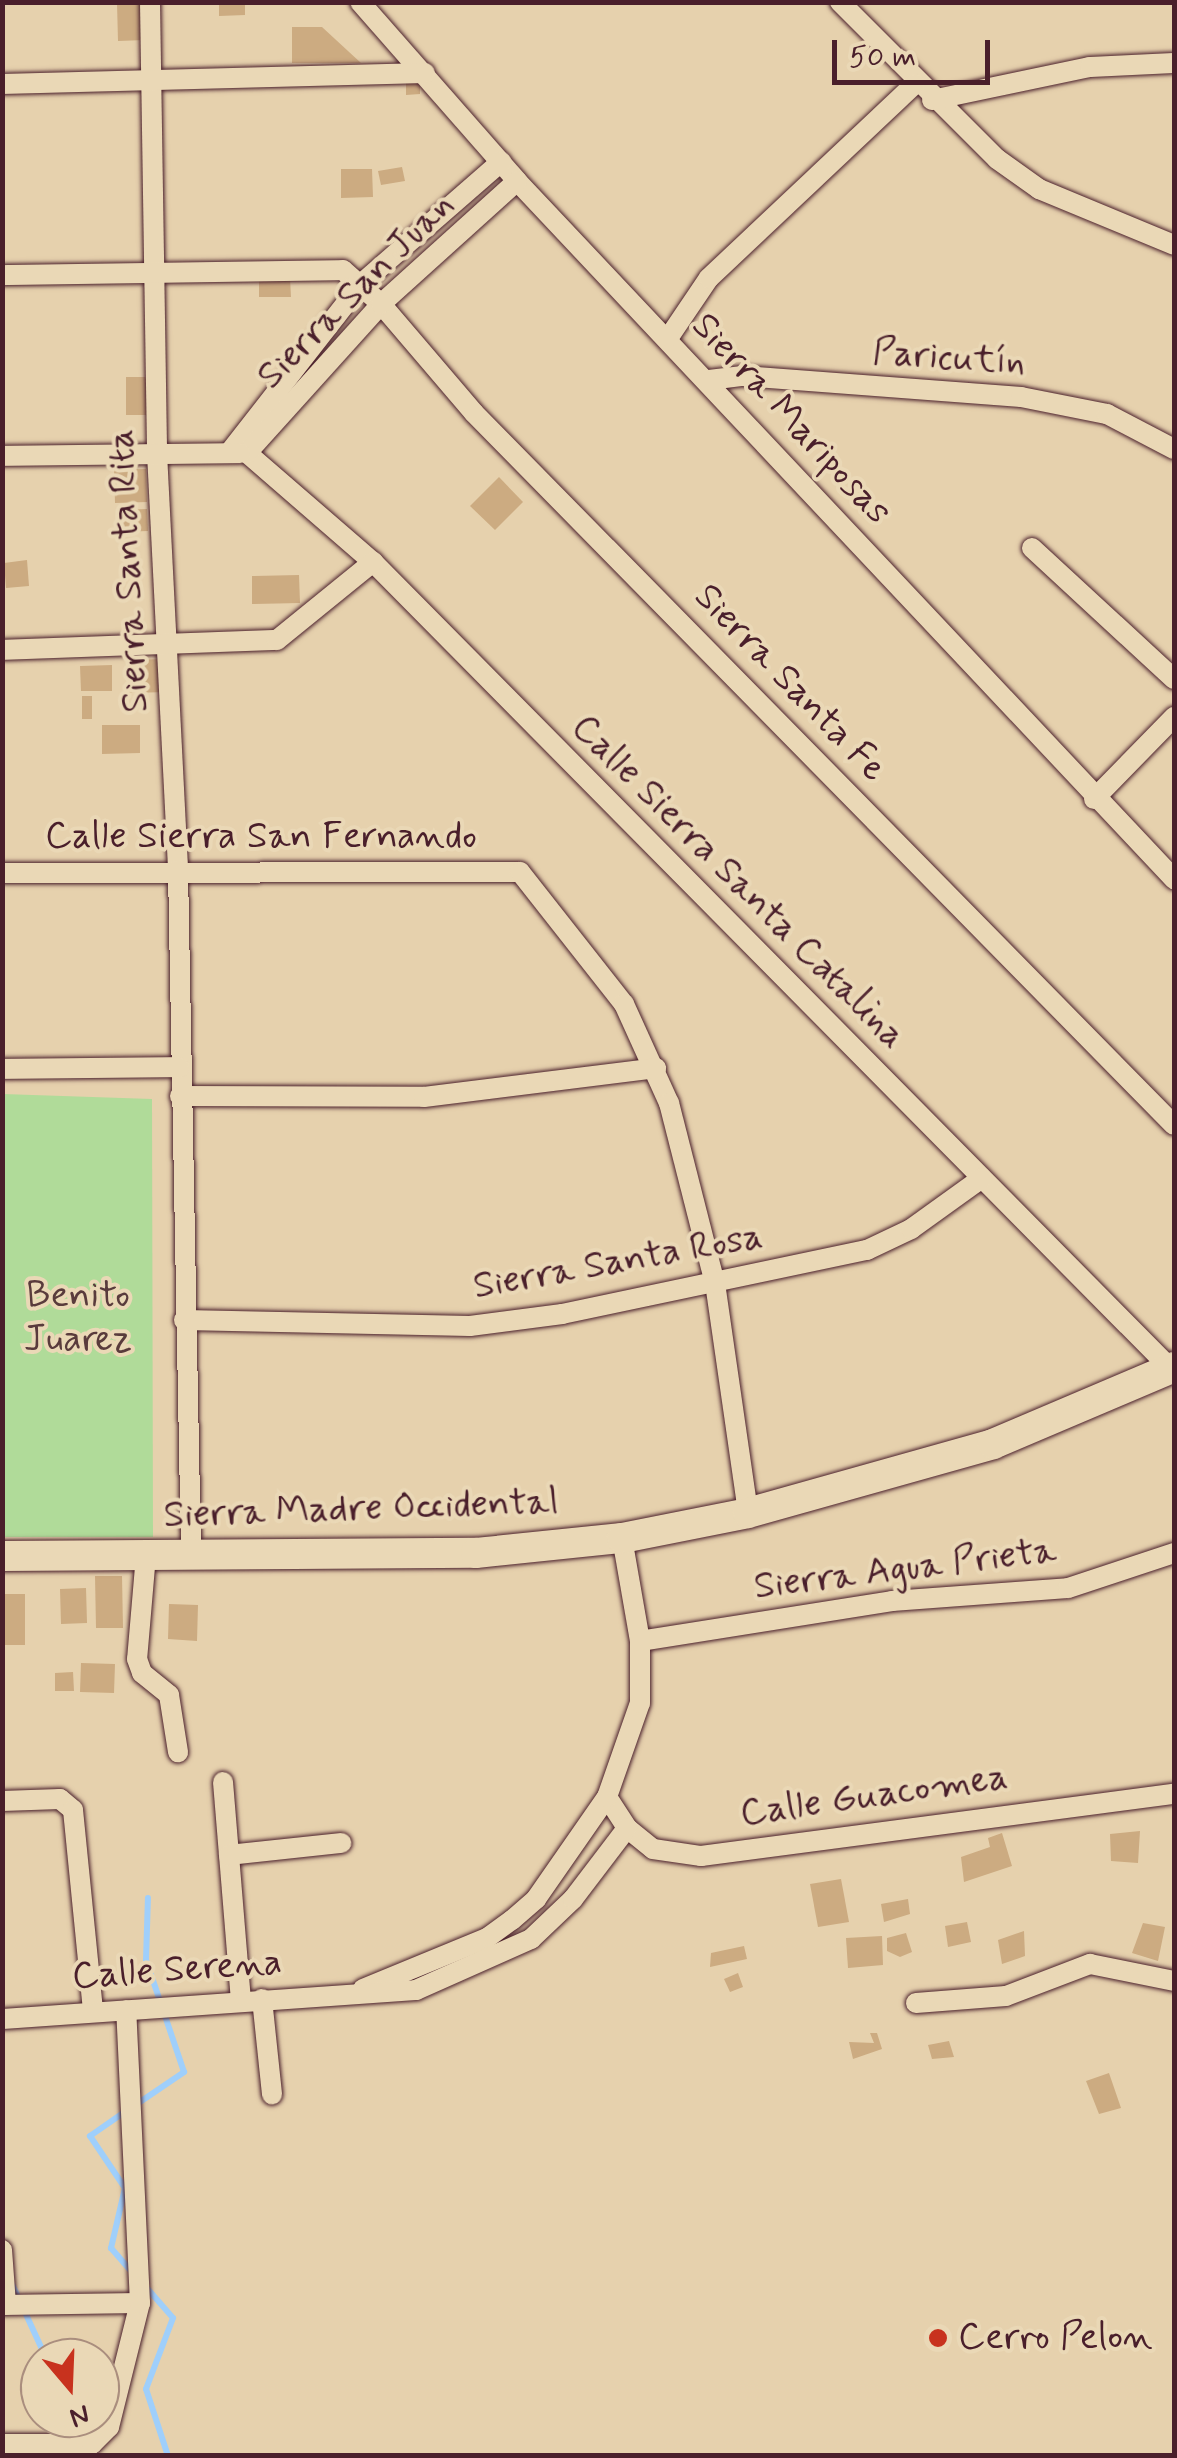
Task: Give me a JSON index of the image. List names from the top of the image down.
{
  "streets": {
    "street": [
      "Sierra San Juan",
      "Paricutín",
      "Sierra Mariposas",
      "Sierra Santa Rita",
      "Sierra Santa Fe",
      "Calle Sierra San Fernando",
      "Calle Sierra Santa Catalina",
      "Sierra Santa Rosa",
      "Sierra Madre Occidental",
      "Sierra Agua Prieta",
      "Calle Guacomea",
      "Calle Serena"
    ]
  },
  "crossings": [
    ["Sierra San Juan", "Sierra Mariposas"],
    ["Sierra San Juan", "Sierra Santa Fe"],
    ["Sierra San Juan", "Calle Sierra Santa Catalina"],
    ["Paricutín", "Sierra Mariposas"],
    ["Sierra Santa Rita", "Calle Sierra San Fernando"],
    ["Sierra Santa Rita", "Sierra Santa Rosa"],
    ["Sierra Santa Rita", "Sierra Madre Occidental"],
    ["Calle Sierra Santa Catalina", "Sierra Santa Rosa"],
    ["Calle Sierra Santa Catalina", "Sierra Madre Occidental"],
    ["Sierra Madre Occidental", "Calle Serena"],
    ["Sierra Agua Prieta", "Calle Serena"],
    ["Calle Guacomea", "Calle Serena"]
  ],
  "parks": ["Benito Juarez"],
  "places": ["Cerro Pelon"],
  "scale_bar": "50 m",
  "north": "bottom"
}
